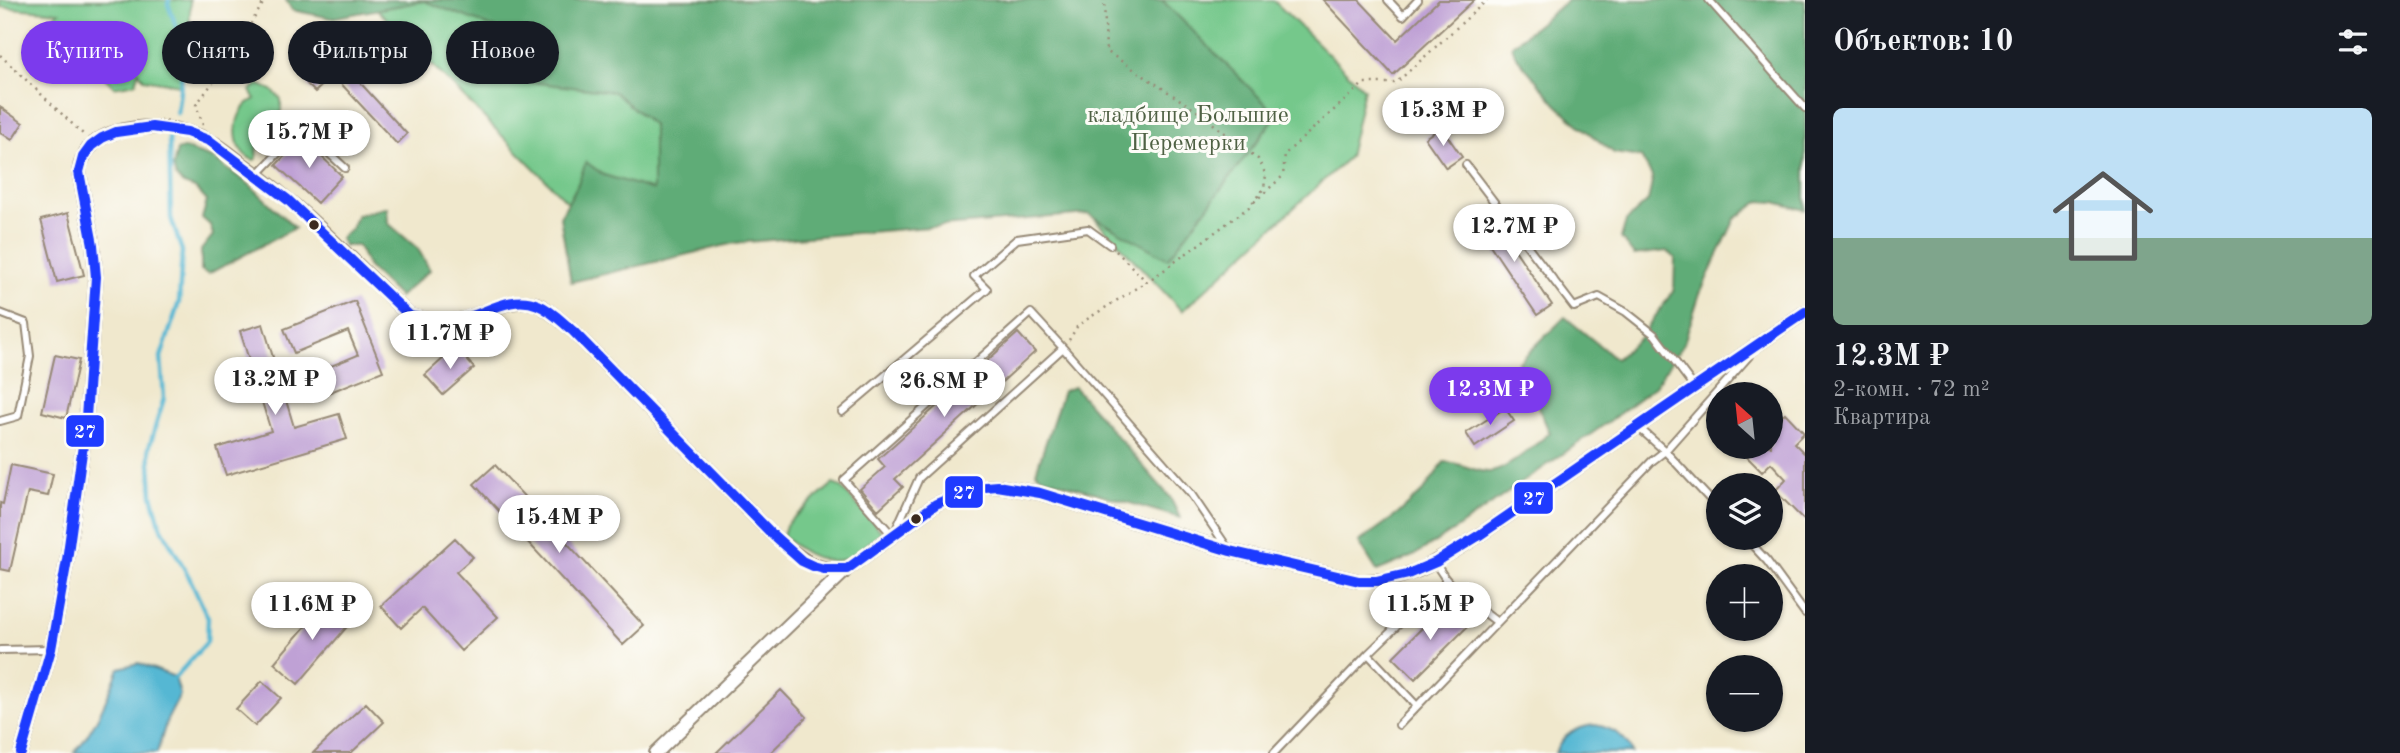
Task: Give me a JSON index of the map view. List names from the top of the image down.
{
  "parks": ["кладбище Большие Перемерки"],
  "lines": ["transit line 27"],
  "north": "top left",
  "page": {
    "heading": "Объектов: 10",
    "chip": [
      "Купить",
      "Снять",
      "Фильтры",
      "Новое"
    ],
    "list": [
      {
        "name": "12.3M ₽",
        "note": "2-комн. · 72 m² · Квартира"
      }
    ],
    "price": [
      "15.3M ₽",
      "15.7M ₽",
      "12.7M ₽",
      "11.7M ₽",
      "13.2M ₽",
      "26.8M ₽",
      "12.3M ₽",
      "15.4M ₽",
      "11.6M ₽",
      "11.5M ₽"
    ],
    "map_buttons": ["+", "−"]
  }
}
